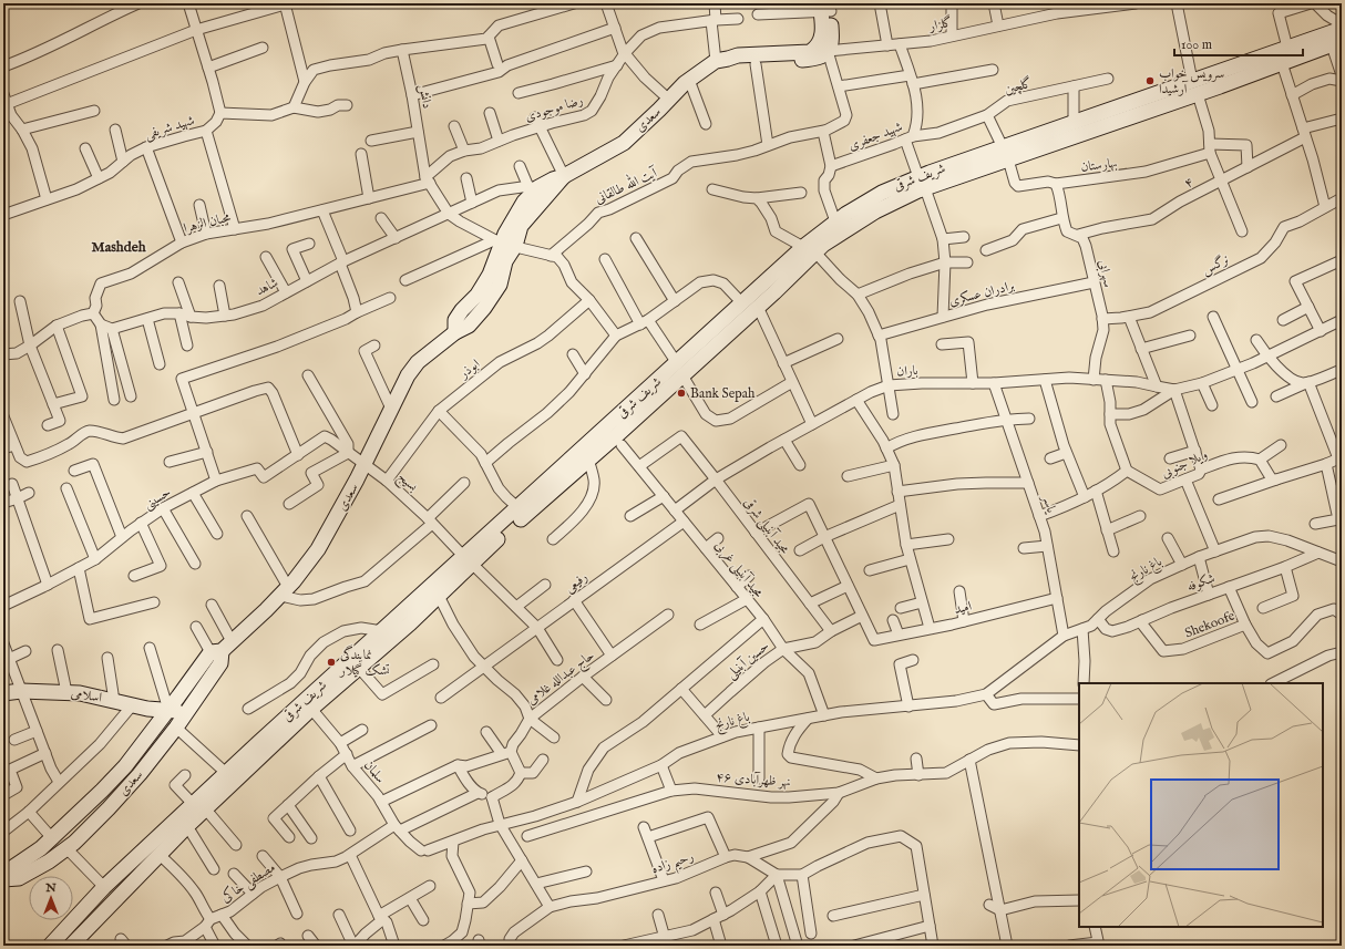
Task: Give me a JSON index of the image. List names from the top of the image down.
{
  "streets": {
    "main road": ["سعدی", "شریف شرقی", "اسلامی"],
    "street": [
      "گلزار",
      "گلچین",
      "دانش",
      "رضا موجودی",
      "شهید شریفی",
      "شهید جعفری",
      "بهارستان",
      "۴",
      "آیت الله طالقانی",
      "محبان الزهرا",
      "نرگس",
      "سهرابی",
      "شاهد",
      "برادران عسکری",
      "ابوذر",
      "باران",
      "ویلا جنوبی",
      "بسیج",
      "حسینی",
      "یاسر",
      "مجید آبنیلی شرقی",
      "مجید آبنیلی غربی",
      "باغ نارنج",
      "رفیعی",
      "شکوفه",
      "امید",
      "Shekoofe",
      "حسین آبنیلی",
      "حاج عبدالله غلامی",
      "سلمان",
      "نهر ظهرآبادی ۴۶",
      "رحیم زاده",
      "مصطفی خاکی"
    ]
  },
  "crossings": [
    ["گلزار", "سعدی"],
    ["گلزار", "شهید جعفری"],
    ["گلچین", "شهید جعفری"],
    ["دانش", "رضا موجودی"],
    ["دانش", "سعدی"],
    ["دانش", "آیت الله طالقانی"],
    ["دانش", "محبان الزهرا"],
    ["دانش", "شاهد"],
    ["دانش", "ابوذر"],
    ["رضا موجودی", "محبان الزهرا"],
    ["سعدی", "شاهد"],
    ["سعدی", "بسیج"],
    ["سعدی", "اسلامی"],
    ["بهارستان", "شریف شرقی"],
    ["بهارستان", "۴"],
    ["شریف شرقی", "بسیج"],
    ["شریف شرقی", "سلمان"],
    ["۴", "سهرابی"],
    ["نرگس", "سهرابی"],
    ["سهرابی", "برادران عسکری"],
    ["سهرابی", "باران"],
    ["ابوذر", "بسیج"],
    ["باران", "یاسر"],
    ["باران", "مجید آبنیلی شرقی"],
    ["باران", "مجید آبنیلی غربی"],
    ["بسیج", "حسینی"],
    ["بسیج", "رفیعی"],
    ["یاسر", "باغ نارنج"],
    ["یاسر", "امید"],
    ["مجید آبنیلی شرقی", "مجید آبنیلی غربی"],
    ["مجید آبنیلی شرقی", "حسین آبنیلی"],
    ["مجید آبنیلی غربی", "باغ نارنج"],
    ["مجید آبنیلی غربی", "رفیعی"],
    ["مجید آبنیلی غربی", "حسین آبنیلی"],
    ["باغ نارنج", "شکوفه"],
    ["باغ نارنج", "سلمان"],
    ["شکوفه", "Shekoofe"],
    ["امید", "حسین آبنیلی"],
    ["سلمان", "مصطفی خاکی"],
    ["نهر ظهرآبادی ۴۶", "رحیم زاده"]
  ],
  "districts": ["Mashdeh"],
  "places": ["سرویس خواب آرشیدا", "Bank Sepah", "نمایندگی تشک گیلار"],
  "scale_bar": "100 m",
  "north": "top"
}
